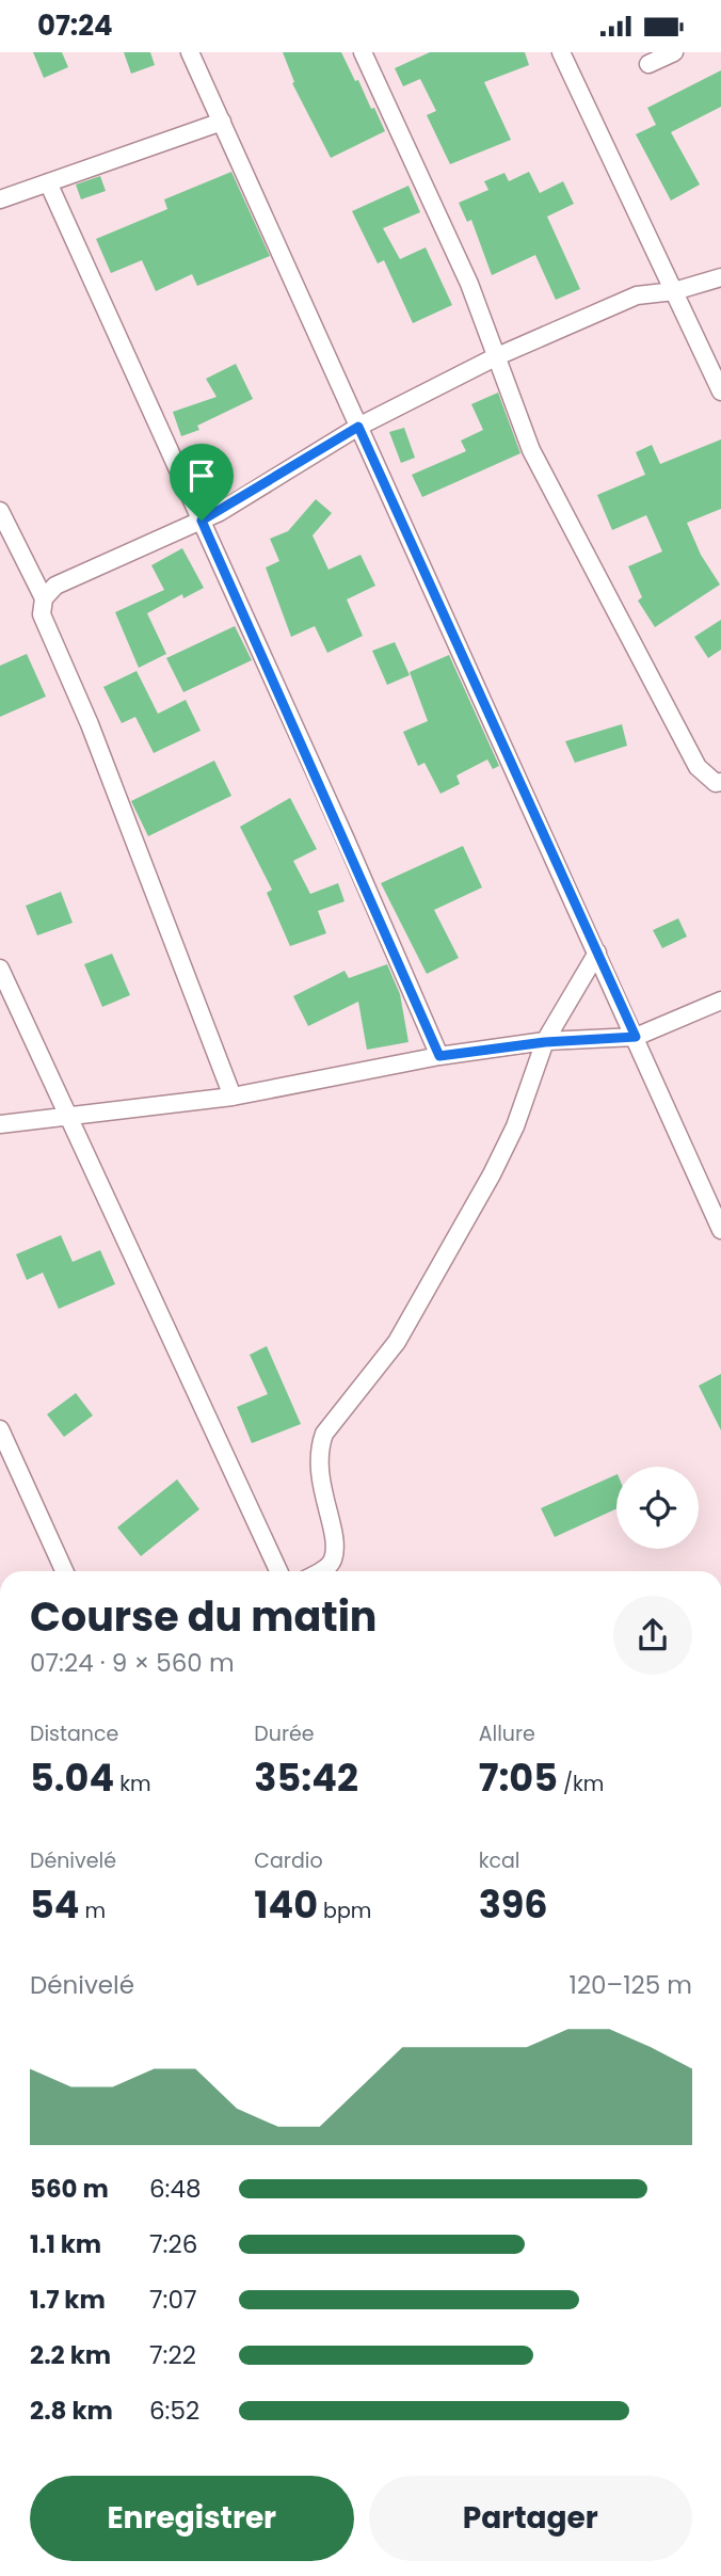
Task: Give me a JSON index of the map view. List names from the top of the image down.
{
  "page": {
    "status": "07:24",
    "heading": ["Course du matin", "07:24 · 9 × 560 m"],
    "stats": [
      ["Distance", "5.04 km"],
      ["Durée", "35:42"],
      ["Allure", "7:05 /km"],
      ["Dénivelé", "54 m"],
      ["Cardio", "140 bpm"],
      ["kcal", "396"]
    ],
    "chart": ["Dénivelé", "120–125 m"],
    "list": [
      {
        "name": "560 m",
        "note": "6:48"
      },
      {
        "name": "1.1 km",
        "note": "7:26"
      },
      {
        "name": "1.7 km",
        "note": "7:07"
      },
      {
        "name": "2.2 km",
        "note": "7:22"
      },
      {
        "name": "2.8 km",
        "note": "6:52"
      }
    ],
    "buttons": ["Enregistrer", "Partager"]
  }
}
